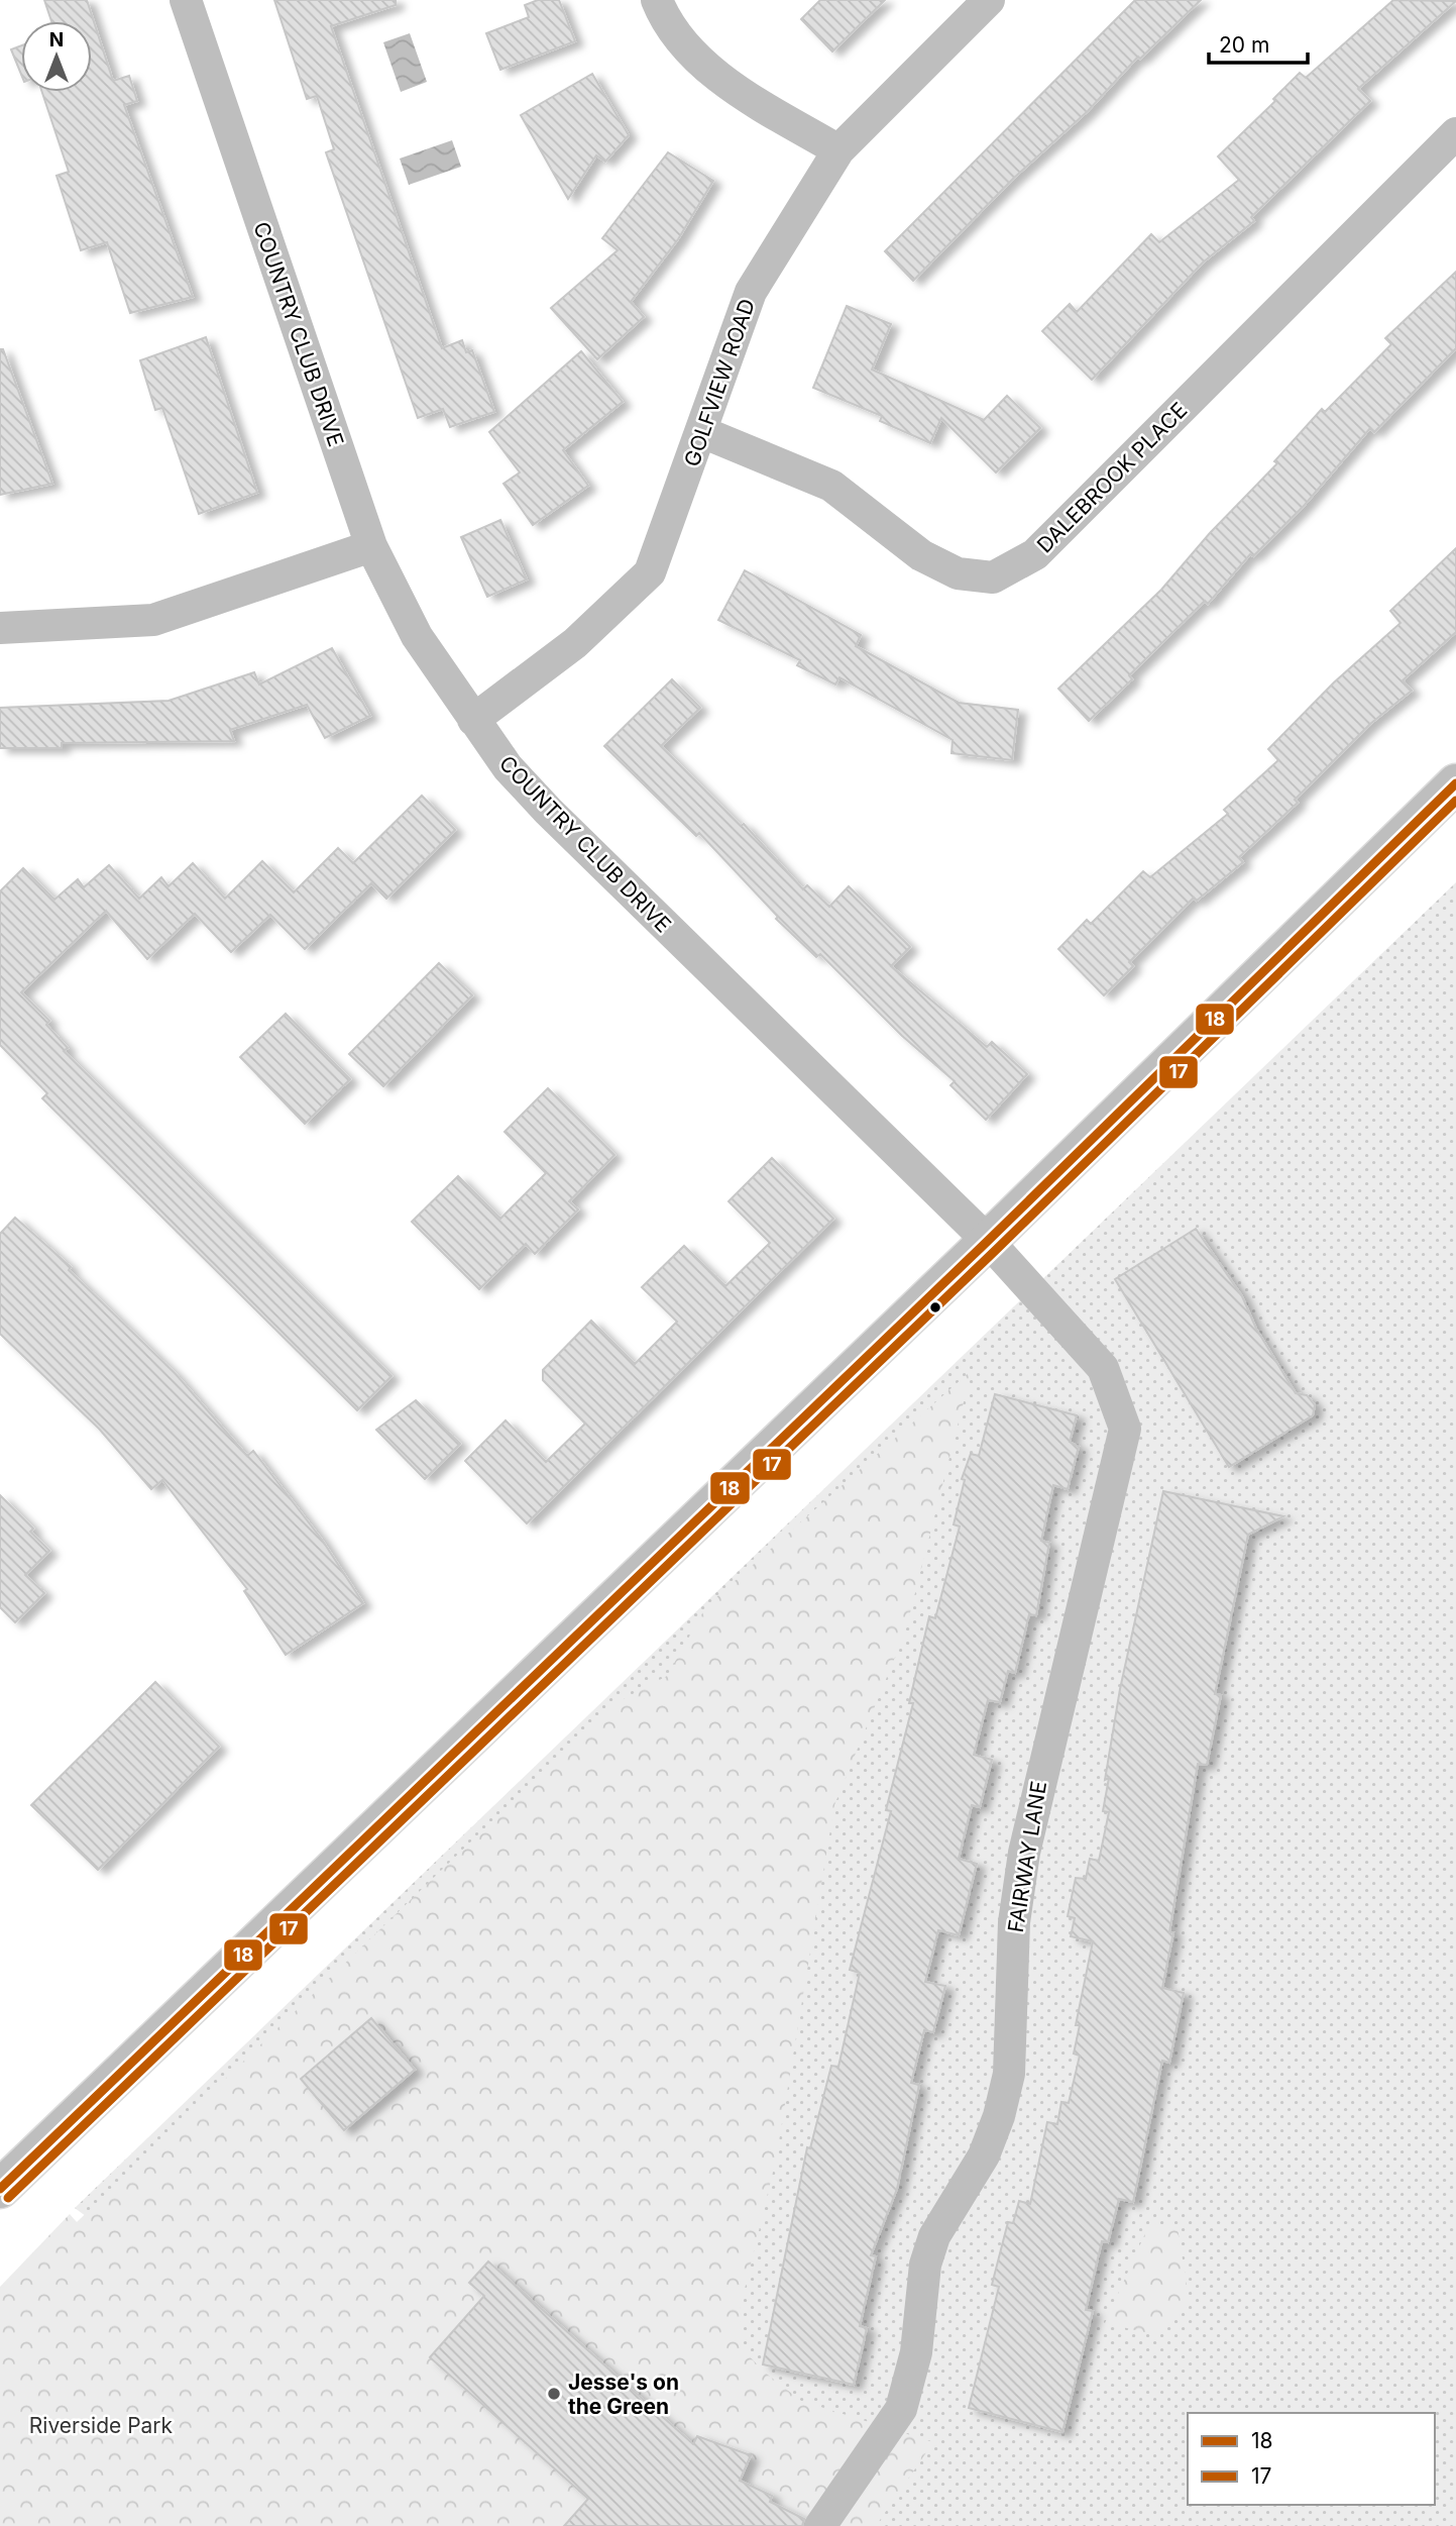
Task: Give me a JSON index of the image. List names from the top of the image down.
{
  "streets": {
    "street": [
      "COUNTRY CLUB DRIVE",
      "GOLFVIEW ROAD",
      "DALEBROOK PLACE",
      "FAIRWAY LANE"
    ]
  },
  "crossings": [
    ["COUNTRY CLUB DRIVE", "GOLFVIEW ROAD"],
    ["COUNTRY CLUB DRIVE", "FAIRWAY LANE"],
    ["GOLFVIEW ROAD", "DALEBROOK PLACE"]
  ],
  "parks": ["Riverside Park"],
  "places": ["Jesse's on the Green"],
  "lines": ["transit line 18", "transit line 17"],
  "legend": ["18", "17"],
  "scale_bar": "20 m",
  "north": "top"
}
